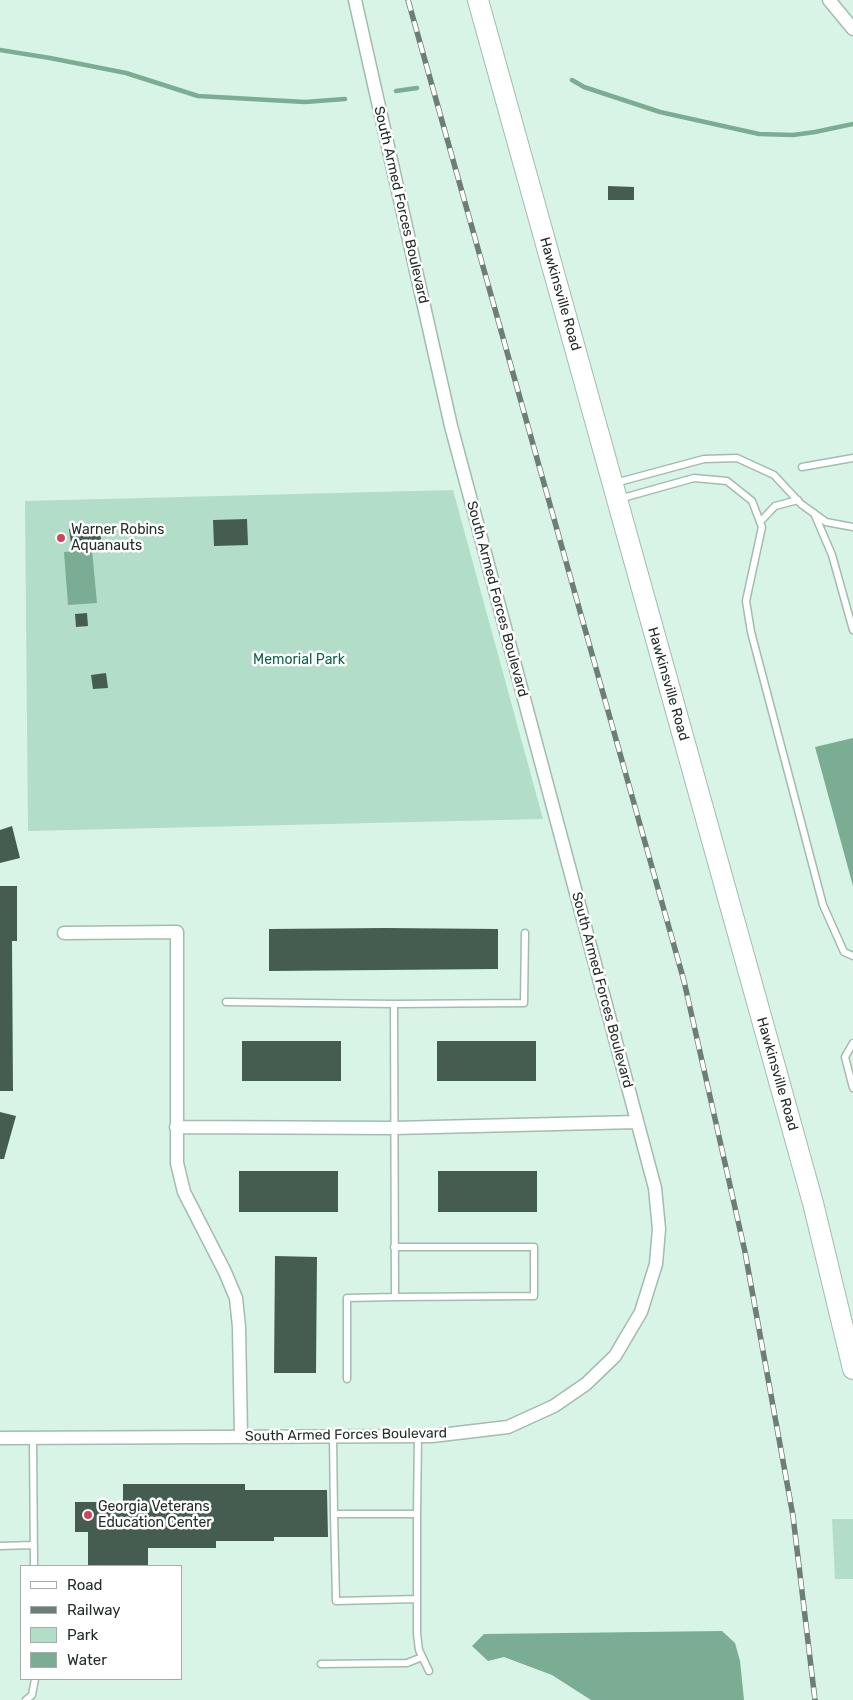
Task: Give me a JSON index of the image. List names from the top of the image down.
{
  "streets": {
    "main road": ["Hawkinsville Road"],
    "street": ["South Armed Forces Boulevard"]
  },
  "parks": ["Memorial Park"],
  "places": ["Warner Robins Aquanauts", "Georgia Veterans Education Center"],
  "legend": [
    "Road",
    "Railway",
    "Park",
    "Water"
  ]
}
